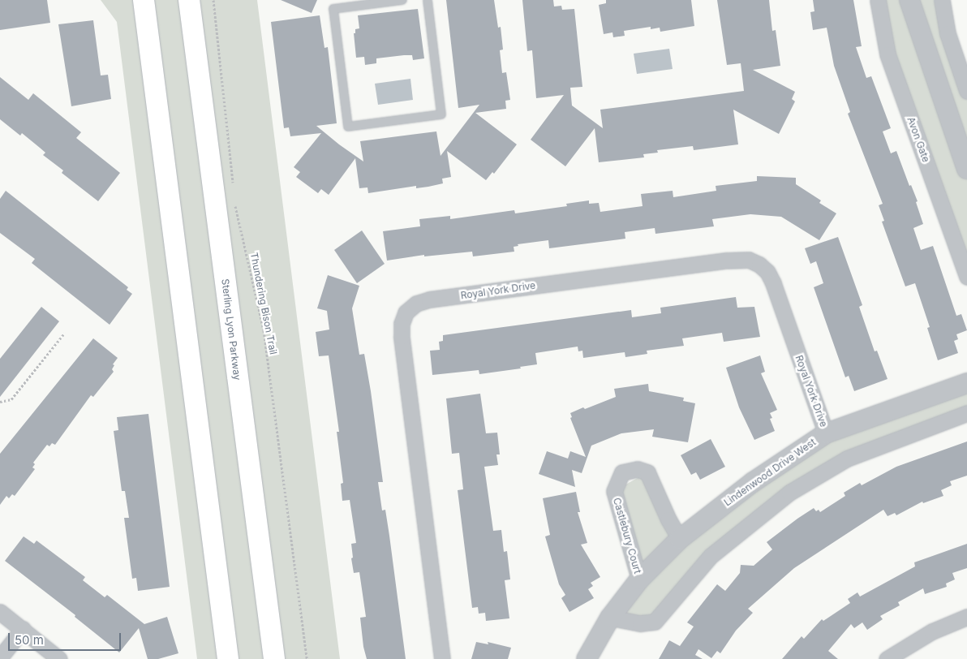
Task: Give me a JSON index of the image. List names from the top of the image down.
{
  "streets": {
    "main road": ["Sterling Lyon Parkway"],
    "street": [
      "Avon Gate",
      "Royal York Drive",
      "Lindenwood Drive West",
      "Castlebury Court"
    ],
    "path": ["Thundering Bison Trail"]
  },
  "crossings": [
    ["Royal York Drive", "Lindenwood Drive West"],
    ["Lindenwood Drive West", "Castlebury Court"]
  ],
  "scale_bar": "50 m"
}
